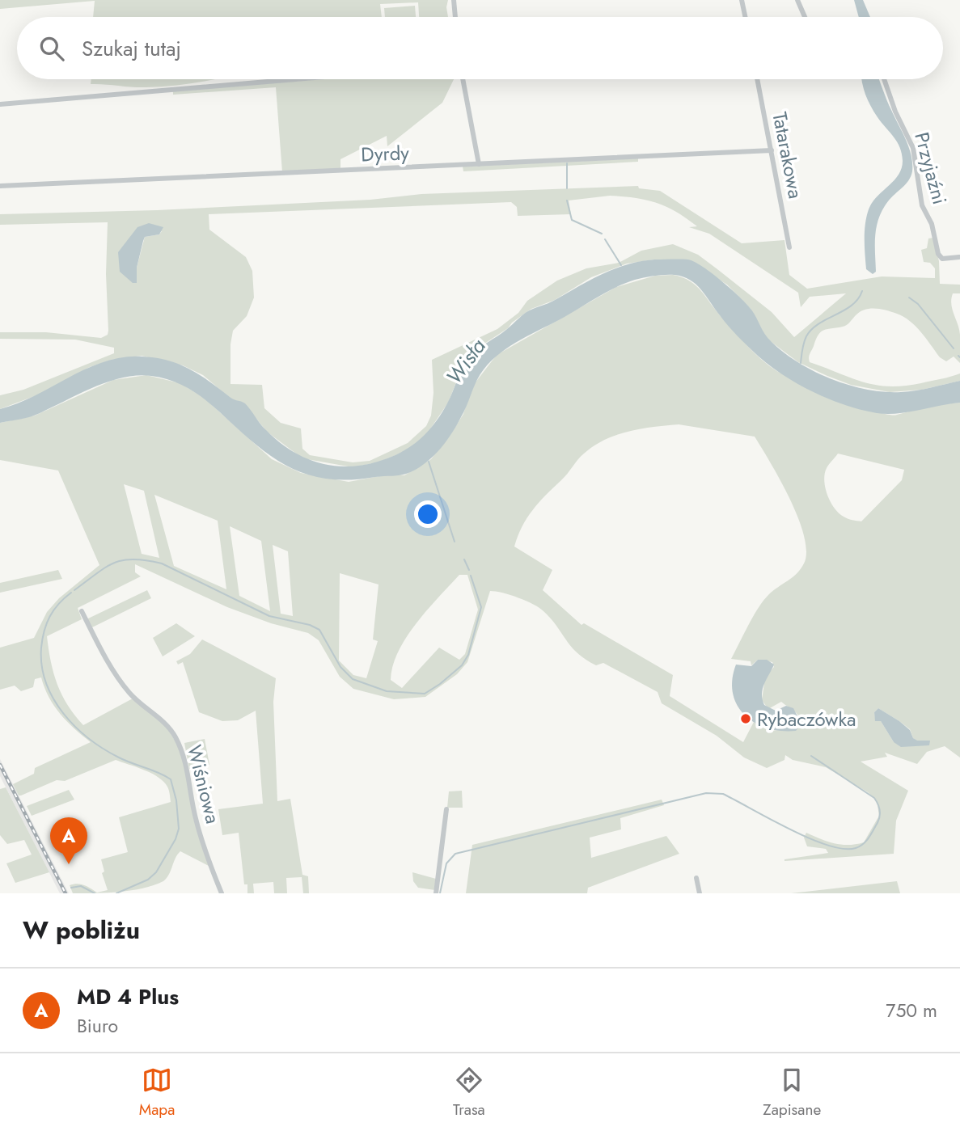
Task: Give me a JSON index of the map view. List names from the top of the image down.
{
  "streets": {
    "street": [
      "Dyrdy",
      "Tatarakowa",
      "Przyjaźni",
      "Wiśniowa"
    ]
  },
  "crossings": [
    ["Dyrdy", "Tatarakowa"]
  ],
  "water": ["Wisła"],
  "places": ["Rybaczówka"],
  "page": {
    "search": "Szukaj tutaj",
    "pins": "A",
    "heading": "W pobliżu",
    "list": [
      {
        "mark": "A",
        "name": "MD 4 Plus",
        "note": "Biuro",
        "value": "750 m"
      }
    ],
    "nav": ["Mapa", "Trasa", "Zapisane"]
  }
}
